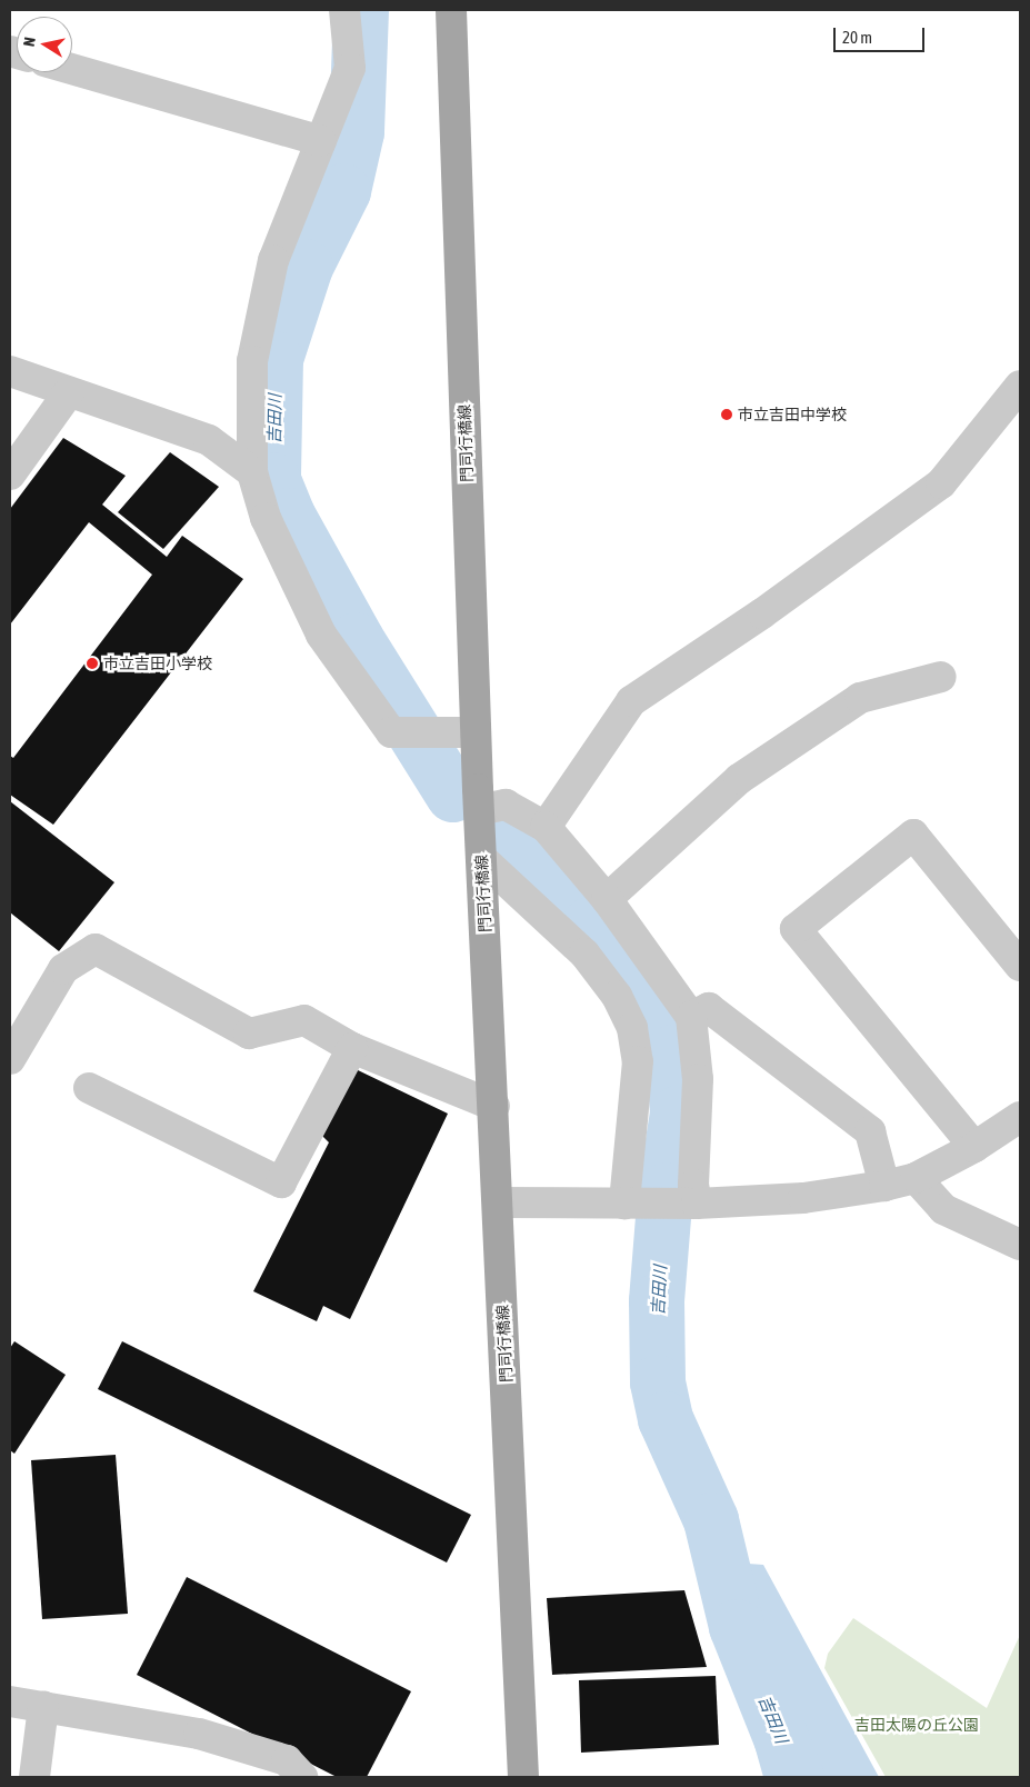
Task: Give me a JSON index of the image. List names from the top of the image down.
{
  "streets": {
    "main road": ["門司行橋線"]
  },
  "water": ["吉田川"],
  "parks": ["吉田太陽の丘公園"],
  "places": ["市立吉田中学校", "市立吉田小学校"],
  "scale_bar": "20 m",
  "north": "left"
}
